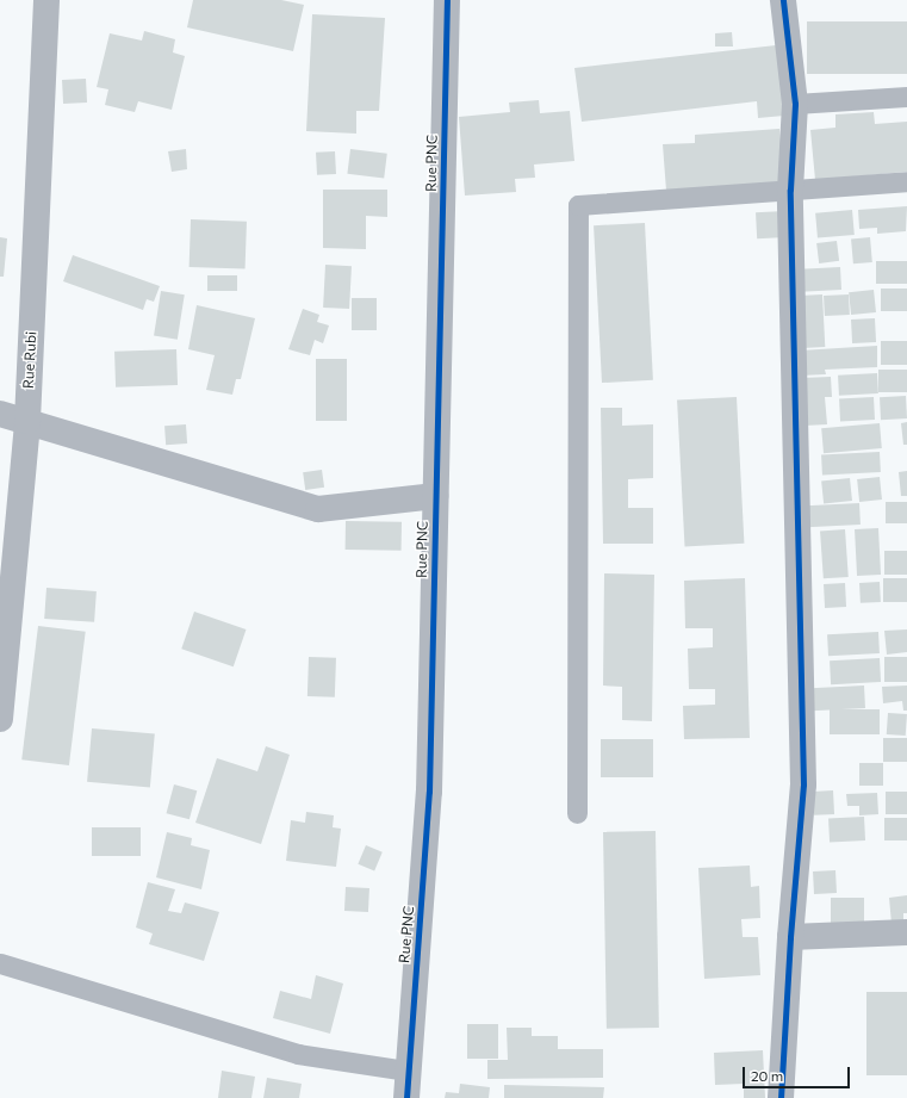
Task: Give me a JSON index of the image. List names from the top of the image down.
{
  "streets": {
    "street": ["Rue PNC", "Rue Rubi"]
  },
  "scale_bar": "20 m"
}
